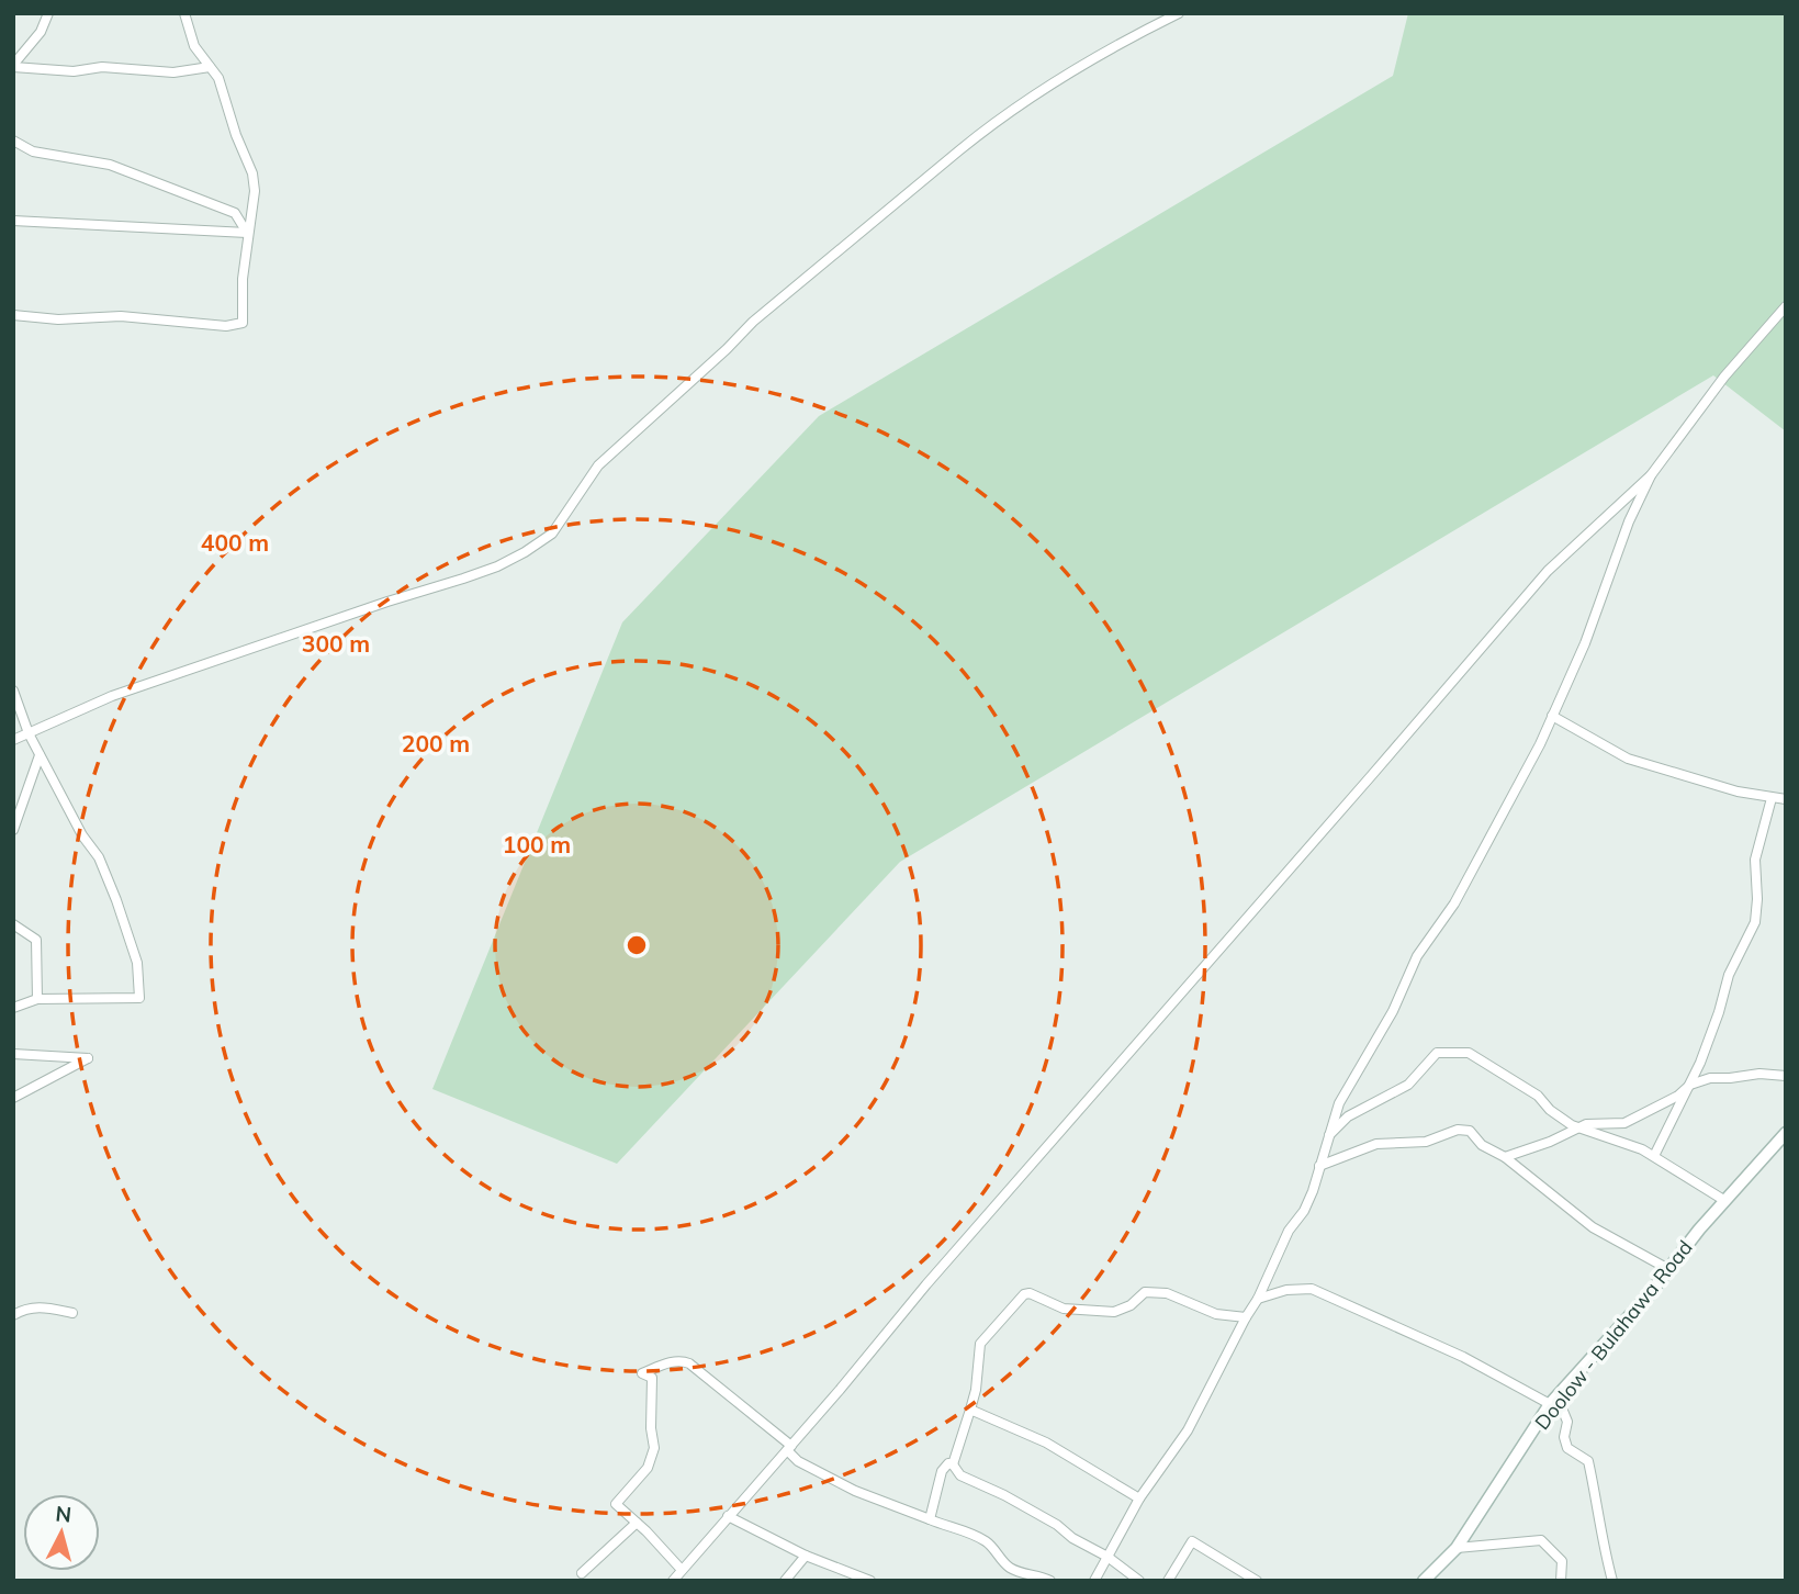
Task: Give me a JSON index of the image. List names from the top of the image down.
{
  "streets": {
    "main road": ["Doolow - Bulahawa Road"]
  },
  "north": "top",
  "rings": [
    "400 m",
    "300 m",
    "200 m",
    "100 m"
  ]
}
